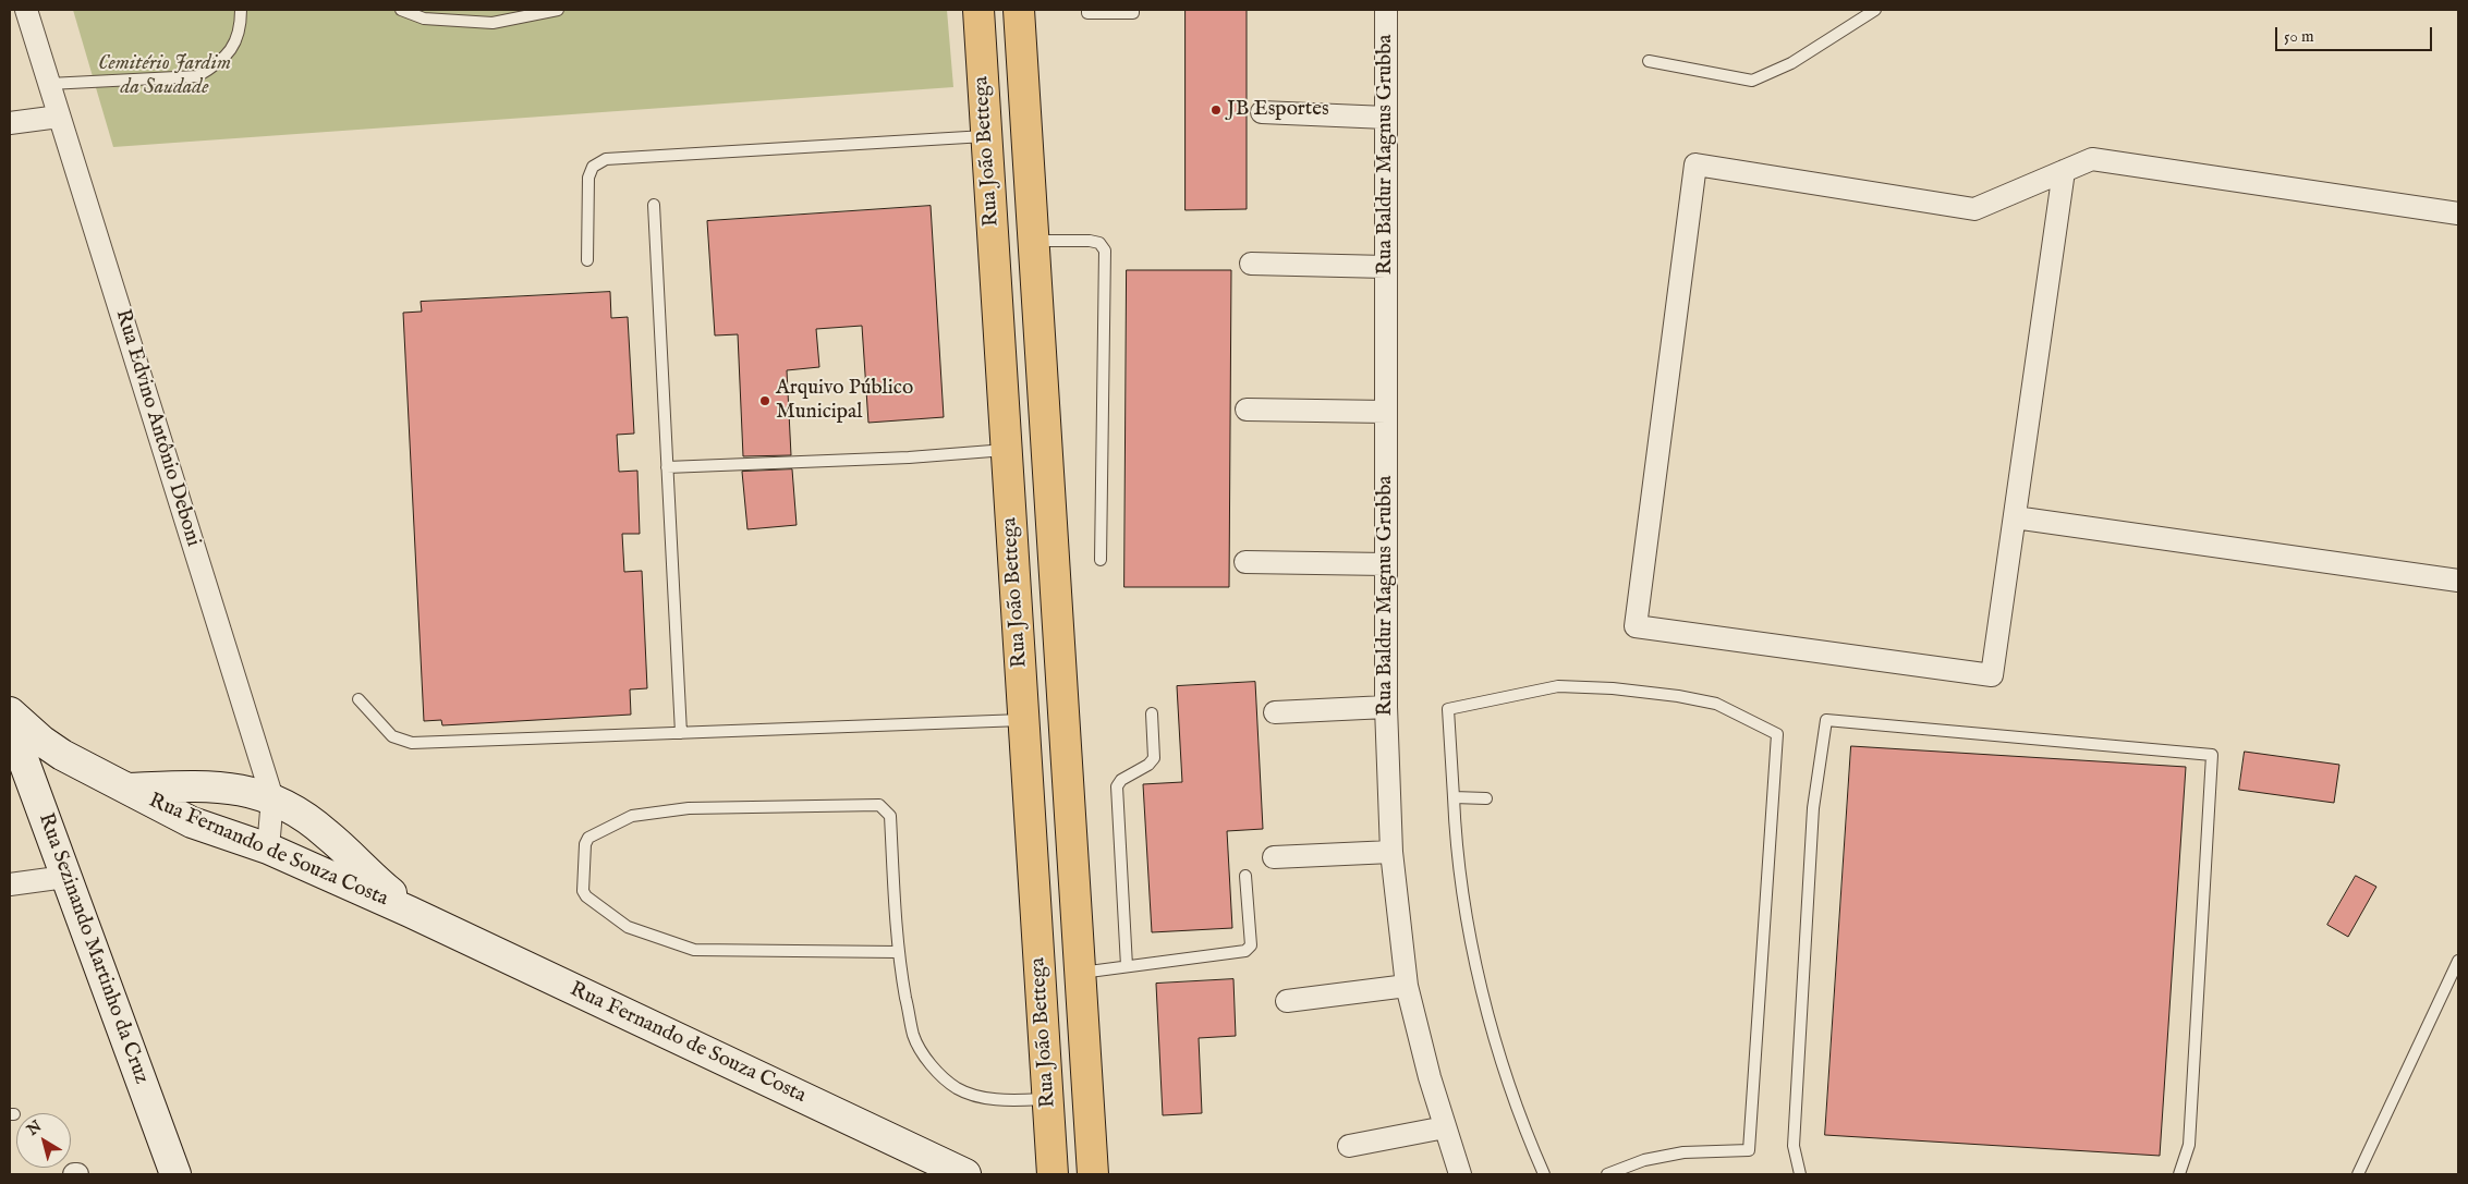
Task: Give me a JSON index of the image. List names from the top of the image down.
{
  "streets": {
    "main road": ["Rua João Bettega"],
    "street": [
      "Rua Baldur Magnus Grubba",
      "Rua Edvino Antônio Deboni",
      "Rua Fernando de Souza Costa",
      "Rua Sezinando Martinho da Cruz"
    ]
  },
  "crossings": [
    ["Rua Edvino Antônio Deboni", "Rua Fernando de Souza Costa"]
  ],
  "parks": ["Cemitério Jardim da Saudade"],
  "places": ["JB Esportes", "Arquivo Público Municipal"],
  "scale_bar": "50 m",
  "north": "top left"
}
